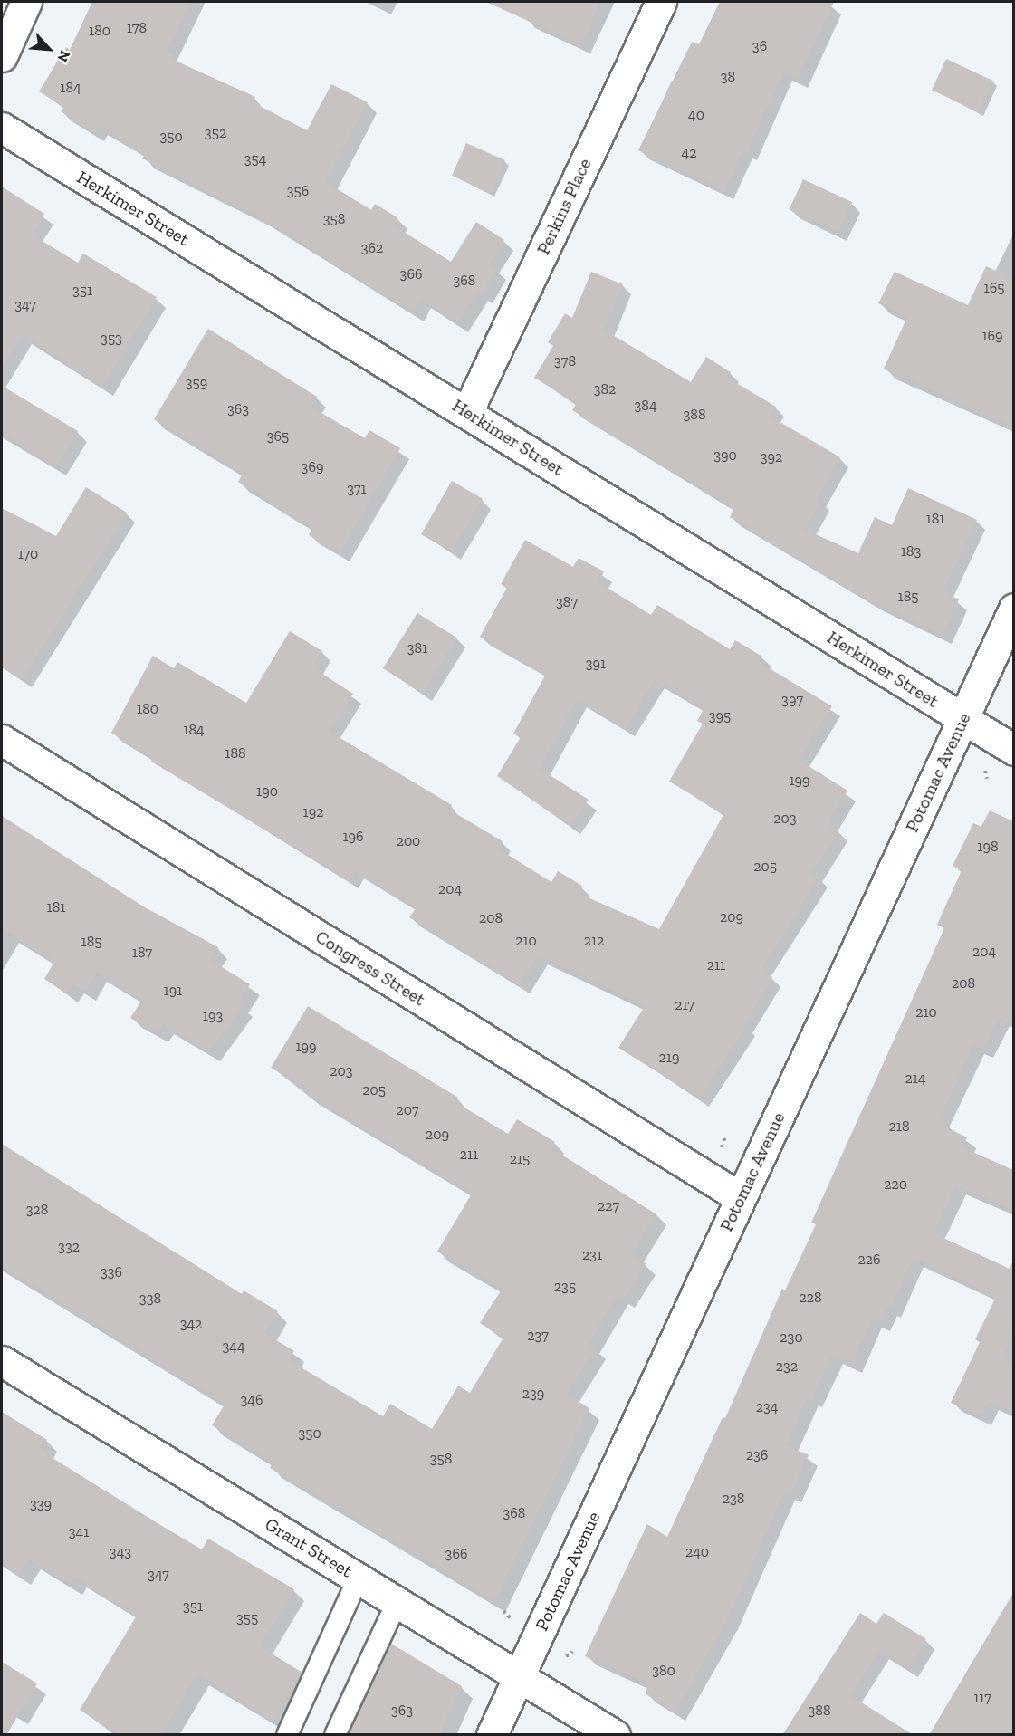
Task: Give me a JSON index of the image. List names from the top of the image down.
{
  "streets": {
    "street": [
      "Perkins Place",
      "Herkimer Street",
      "Potomac Avenue",
      "Congress Street",
      "Grant Street"
    ]
  },
  "crossings": [
    ["Perkins Place", "Herkimer Street"],
    ["Herkimer Street", "Potomac Avenue"],
    ["Potomac Avenue", "Congress Street"],
    ["Potomac Avenue", "Grant Street"]
  ],
  "house_numbers": [
    "178",
    "180",
    "36",
    "38",
    "184",
    "40",
    "352",
    "350",
    "42",
    "354",
    "356",
    "358",
    "362",
    "366",
    "368",
    "165",
    "351",
    "347",
    "169",
    "353",
    "378",
    "359",
    "382",
    "384",
    "363",
    "388",
    "365",
    "390",
    "392",
    "369",
    "371",
    "181",
    "183",
    "170",
    "185",
    "387",
    "381",
    "391",
    "397",
    "180",
    "395",
    "184",
    "188",
    "199",
    "190",
    "192",
    "203",
    "196",
    "200",
    "198",
    "205",
    "204",
    "181",
    "209",
    "208",
    "210",
    "212",
    "185",
    "204",
    "187",
    "211",
    "208",
    "191",
    "217",
    "210",
    "193",
    "199",
    "219",
    "203",
    "214",
    "205",
    "207",
    "218",
    "209",
    "211",
    "215",
    "220",
    "227",
    "328",
    "332",
    "231",
    "226",
    "336",
    "235",
    "228",
    "338",
    "342",
    "237",
    "230",
    "344",
    "232",
    "239",
    "346",
    "234",
    "350",
    "236",
    "358",
    "238",
    "339",
    "368",
    "341",
    "343",
    "240",
    "366",
    "347",
    "351",
    "355",
    "380",
    "117",
    "363",
    "388"
  ],
  "north": "bottom right"
}
